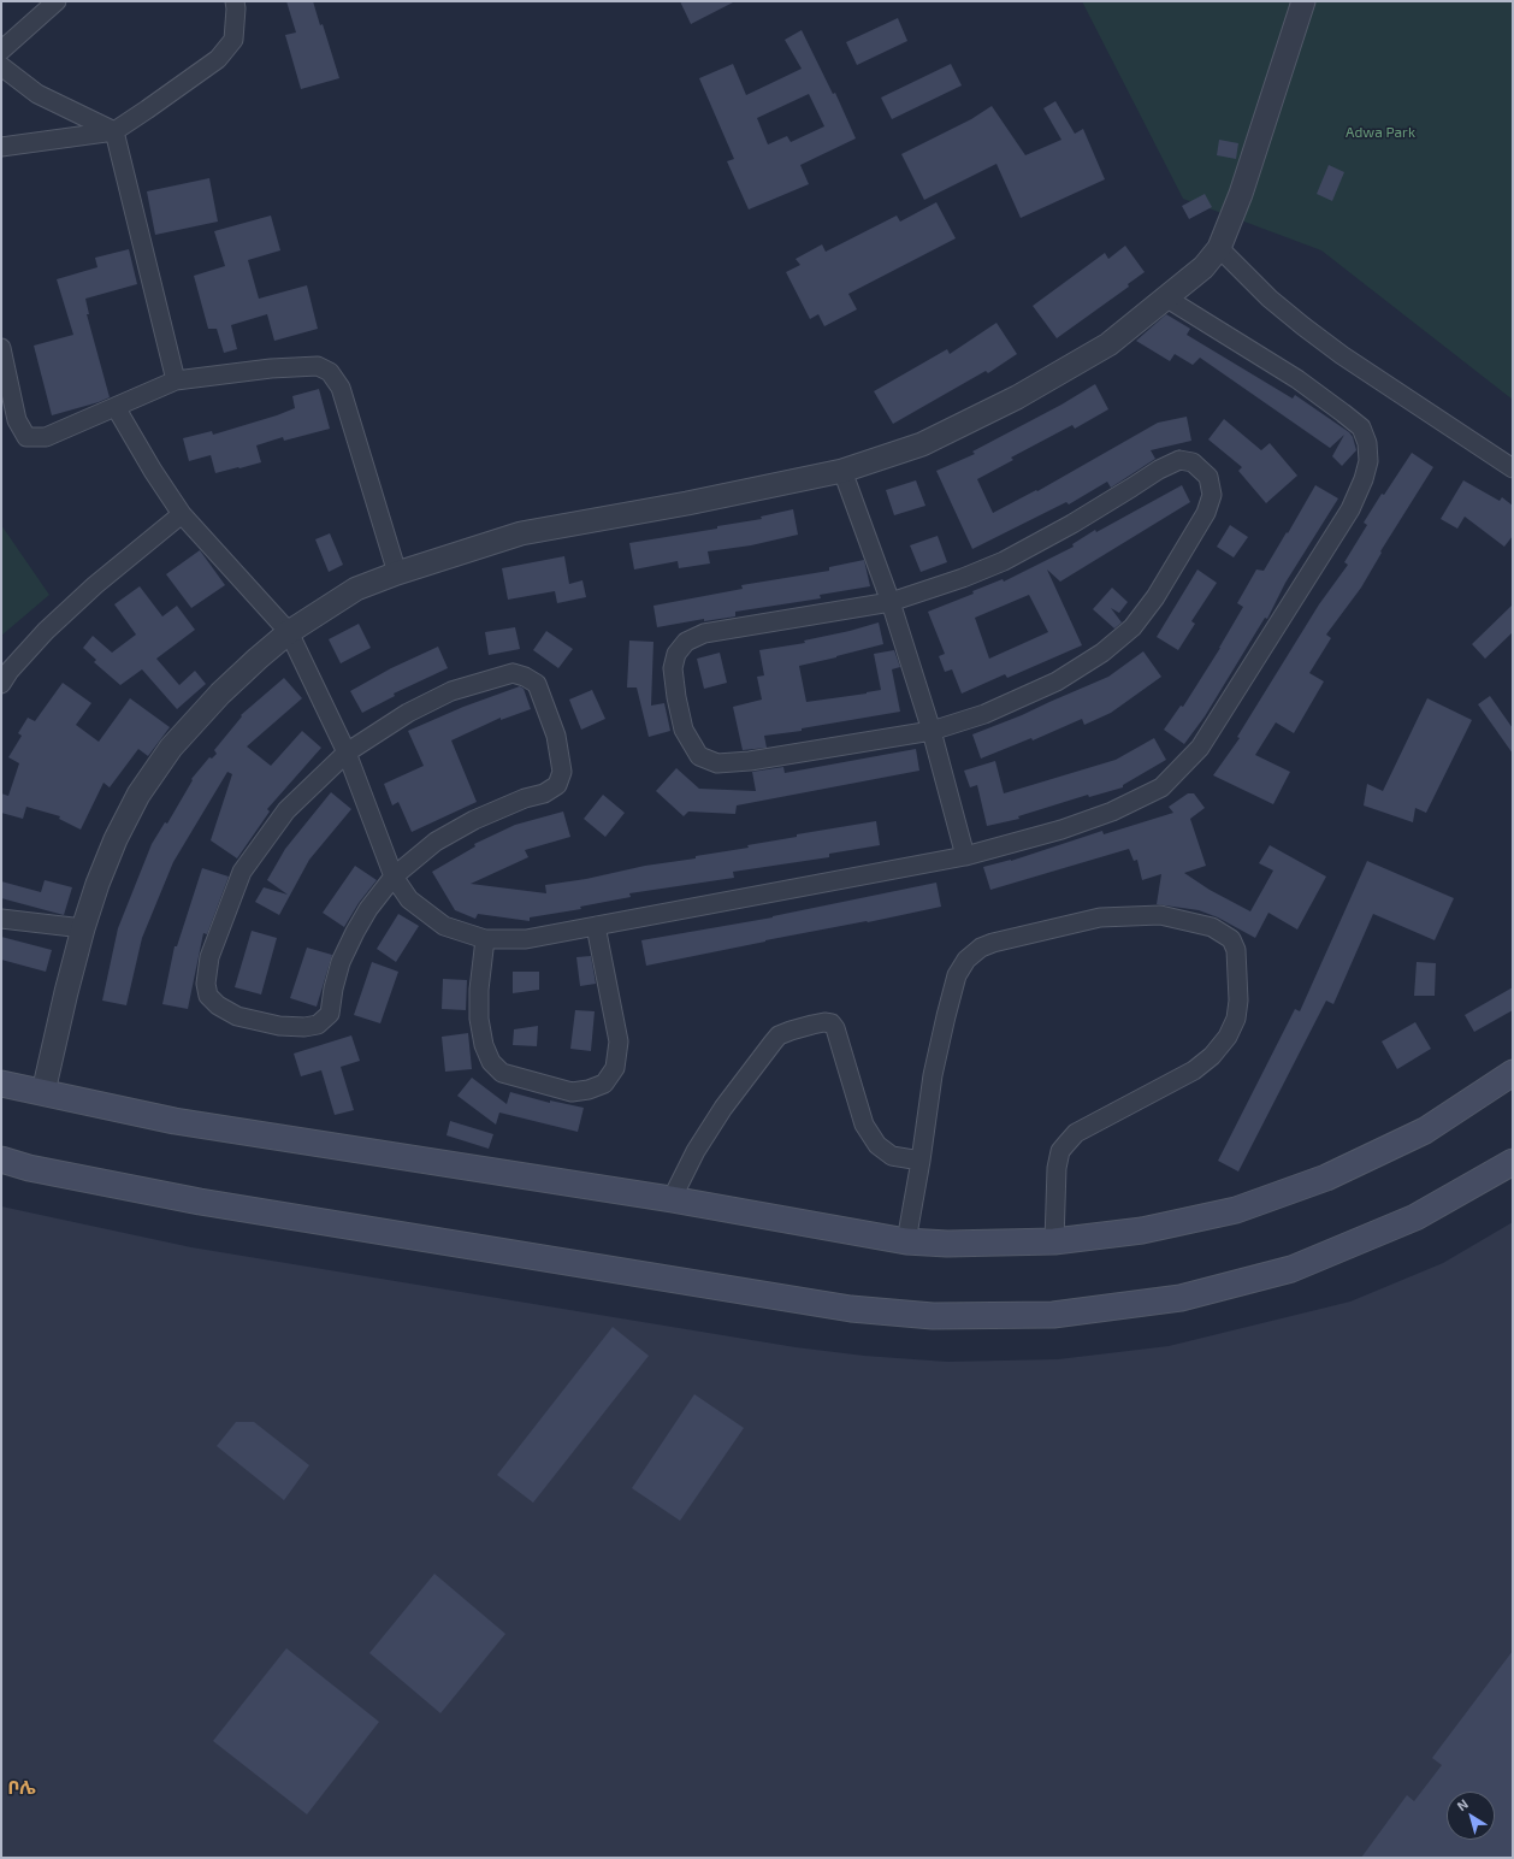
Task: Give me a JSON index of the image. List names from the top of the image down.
{
  "districts": ["ቦሌ"],
  "parks": ["Adwa Park"],
  "north": "top left"
}
